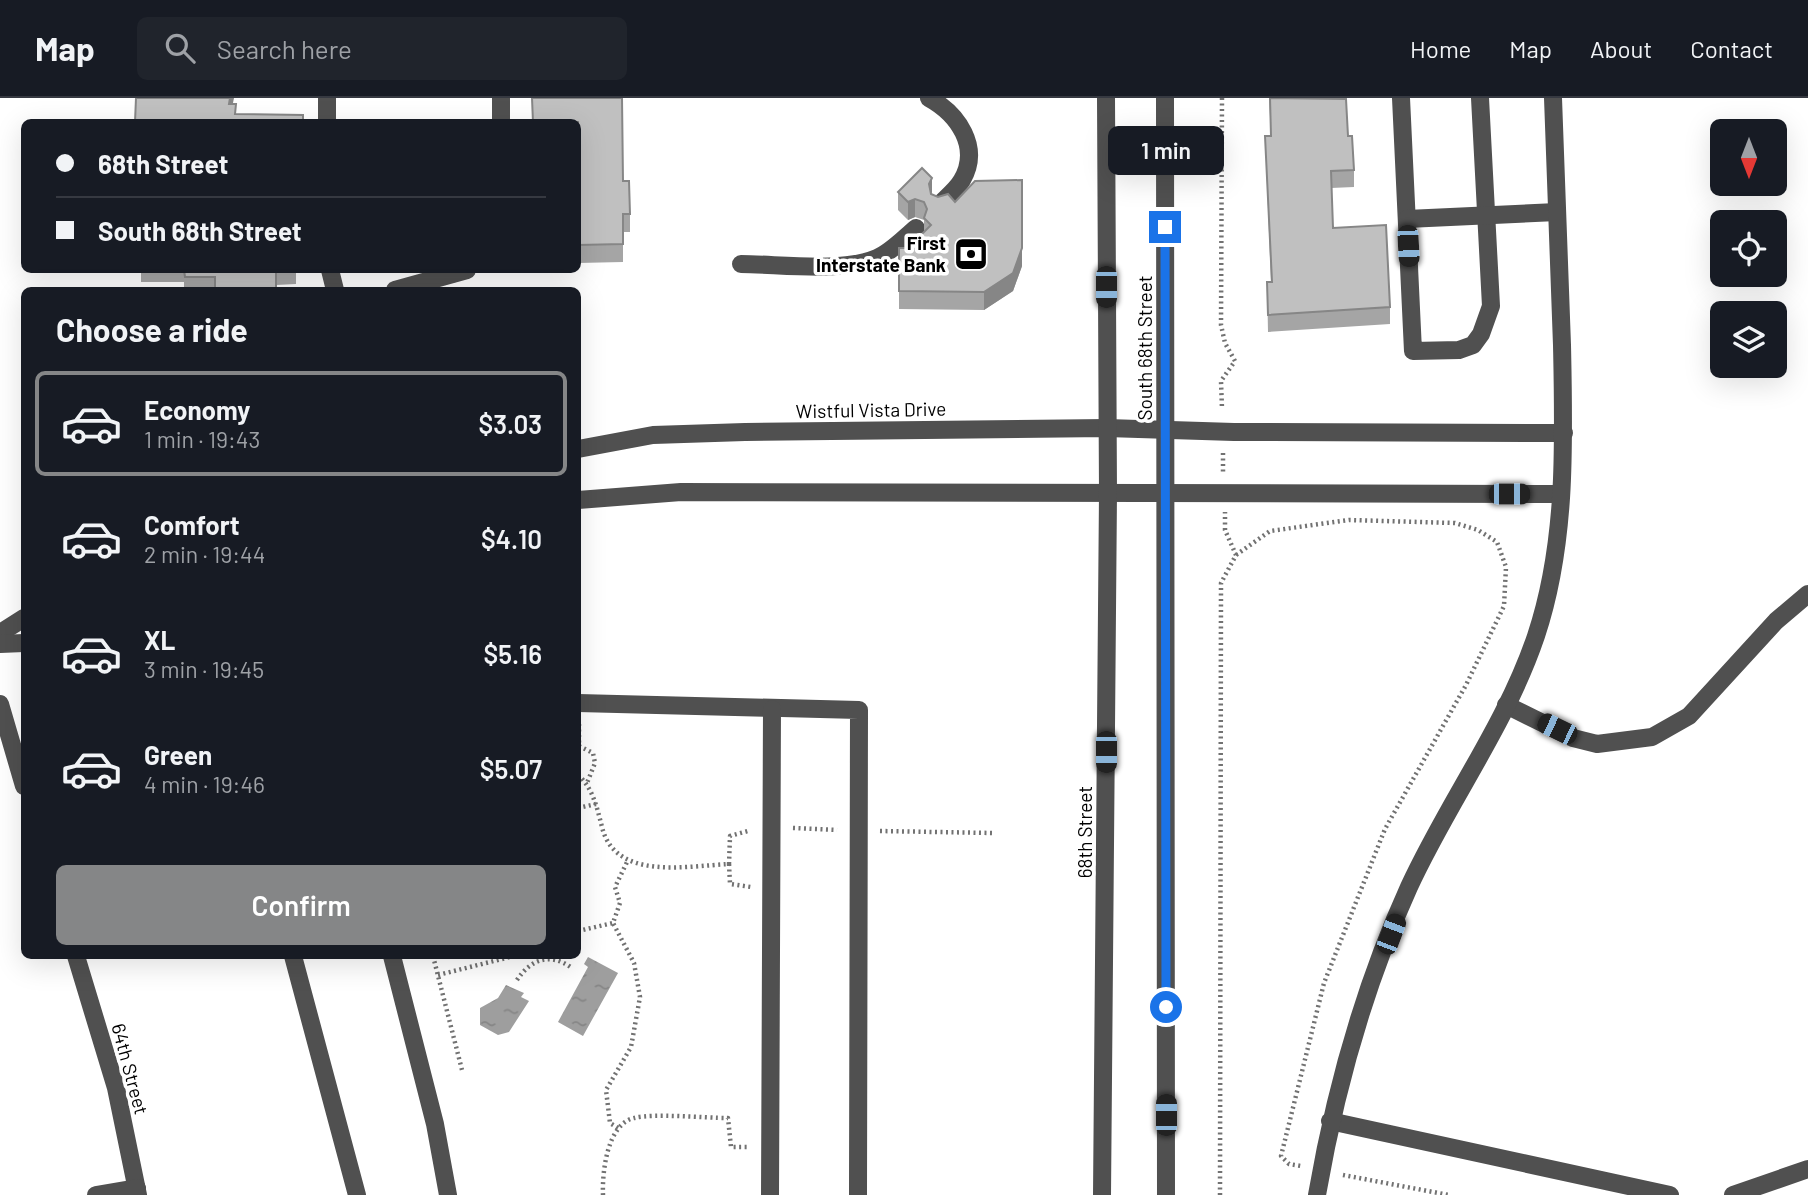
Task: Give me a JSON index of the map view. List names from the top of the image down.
{
  "streets": {
    "street": [
      "South 68th Street",
      "Wistful Vista Drive",
      "68th Street",
      "64th Street"
    ]
  },
  "crossings": [
    ["South 68th Street", "Wistful Vista Drive"],
    ["South 68th Street", "68th Street"],
    ["Wistful Vista Drive", "68th Street"]
  ],
  "places": {
    "bank": ["First Interstate Bank"]
  },
  "north": "bottom",
  "page": {
    "header": "Map",
    "search": "Search here",
    "nav": [
      "Home",
      "Map",
      "About",
      "Contact"
    ],
    "banner": ["68th Street", "South 68th Street"],
    "bubble": "1 min",
    "heading": "Choose a ride",
    "list": [
      {
        "name": "Economy",
        "note": "1 min · 19:43",
        "value": "$3.03"
      },
      {
        "name": "Comfort",
        "note": "2 min · 19:44",
        "value": "$4.10"
      },
      {
        "name": "XL",
        "note": "3 min · 19:45",
        "value": "$5.16"
      },
      {
        "name": "Green",
        "note": "4 min · 19:46",
        "value": "$5.07"
      }
    ],
    "buttons": "Confirm"
  }
}
